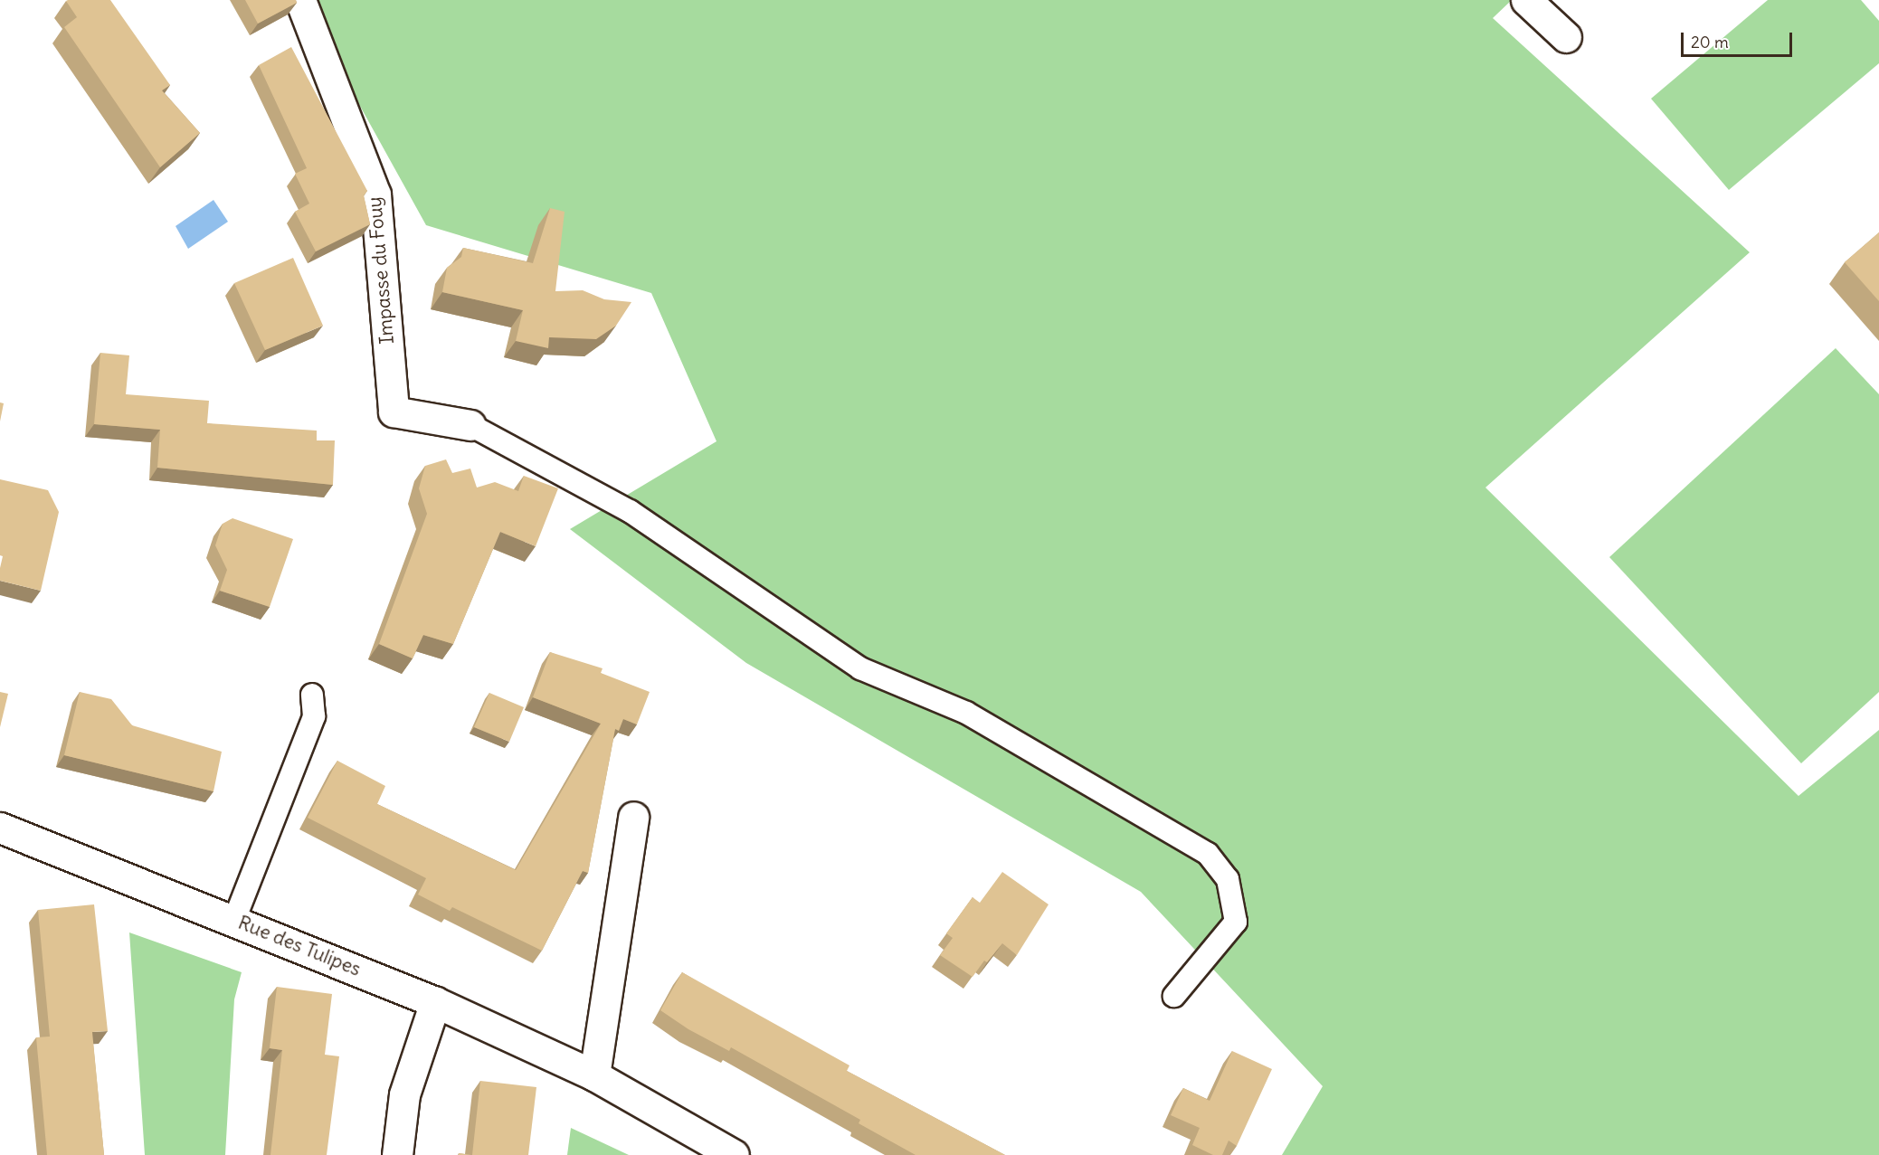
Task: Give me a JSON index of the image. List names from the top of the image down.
{
  "streets": {
    "street": ["Impasse du Fouy", "Rue des Tulipes"]
  },
  "scale_bar": "20 m"
}
